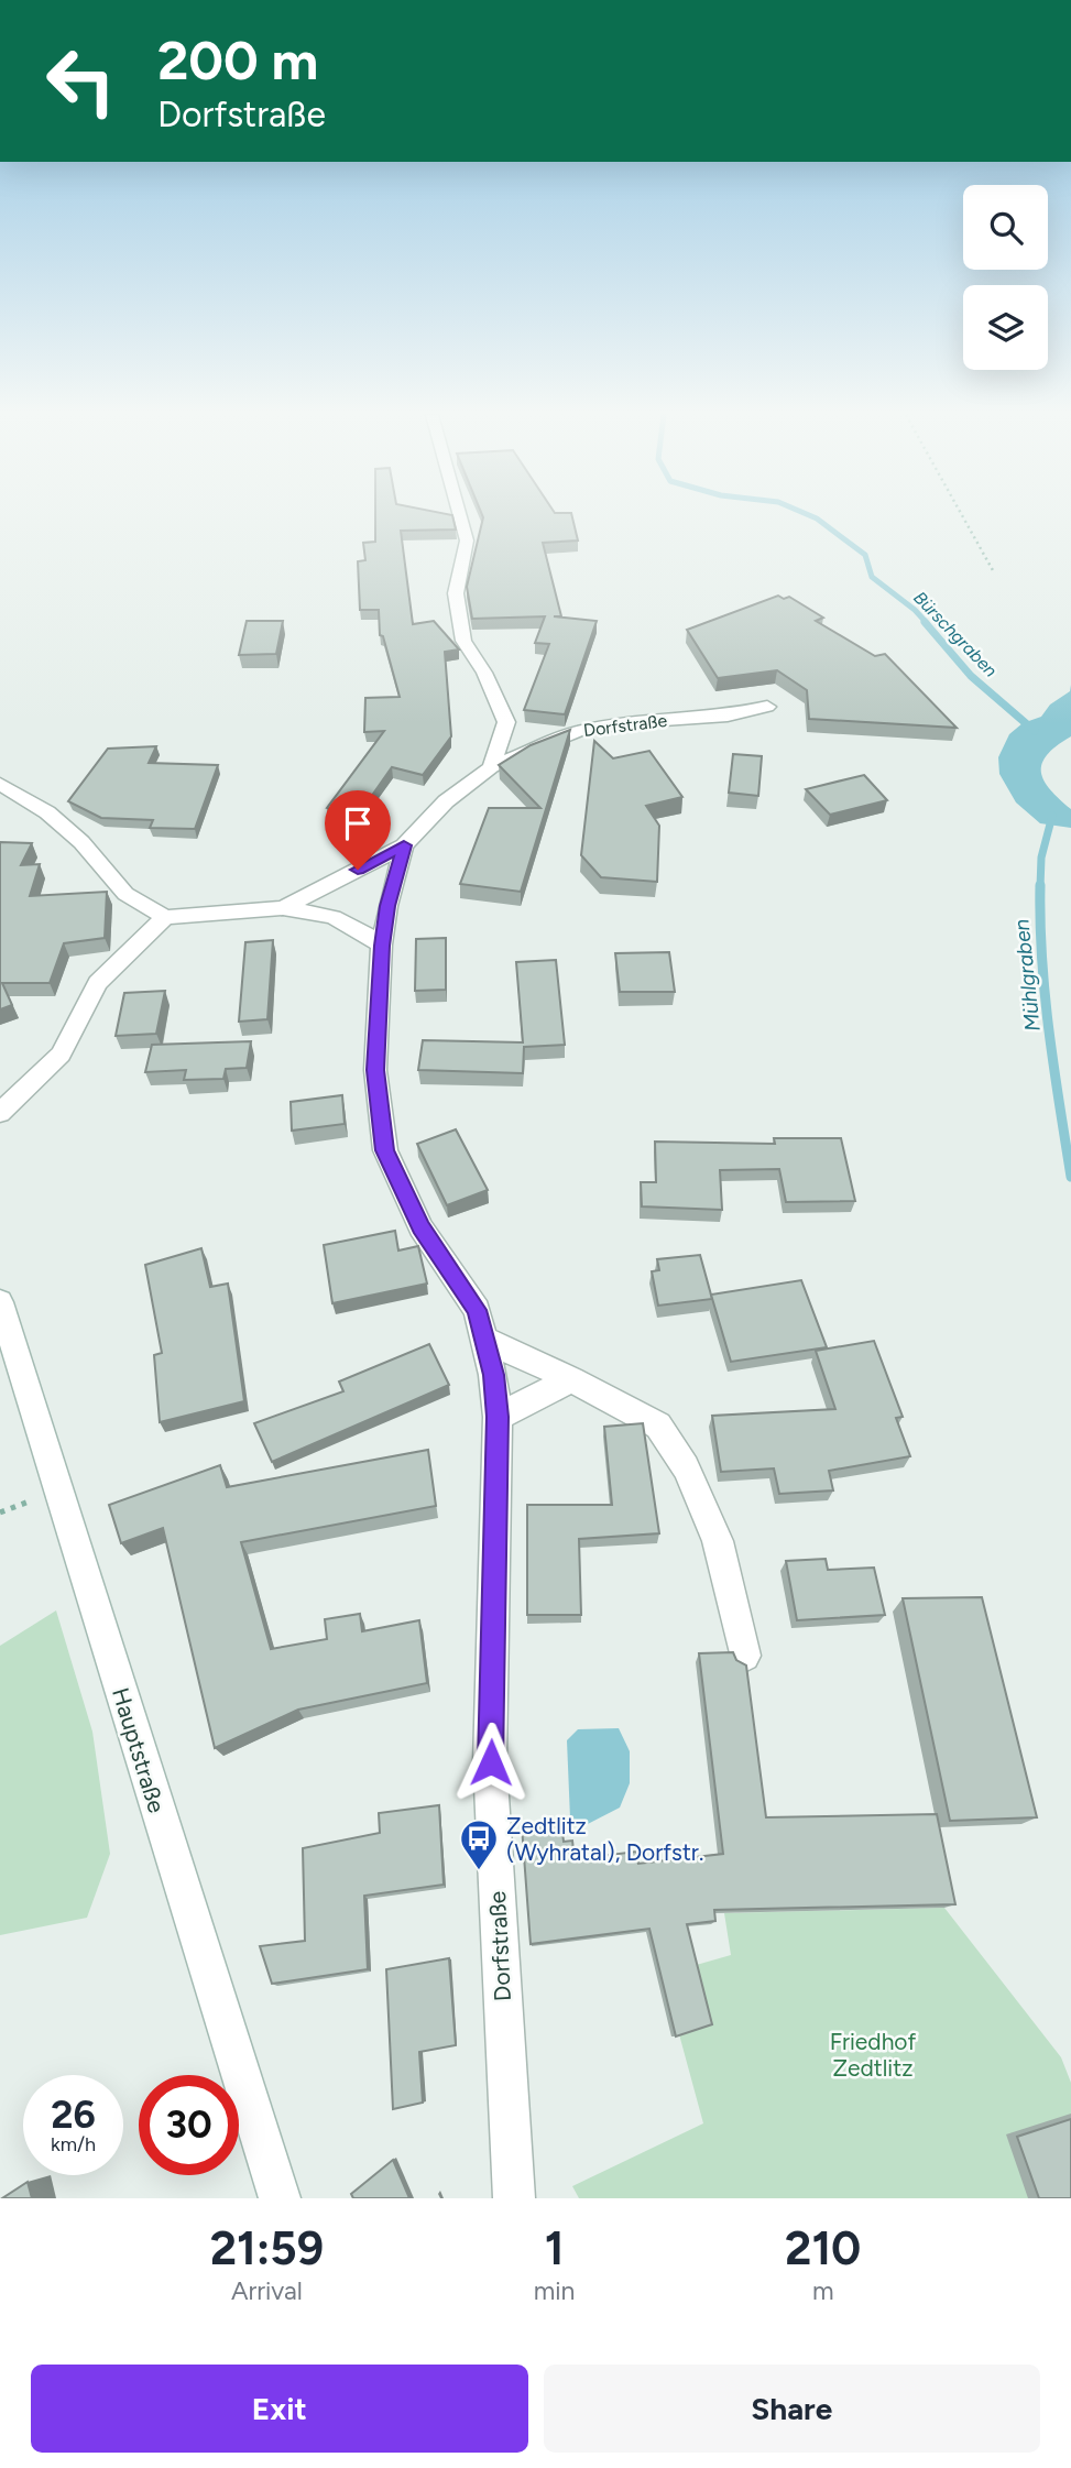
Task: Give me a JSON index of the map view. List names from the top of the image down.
{
  "streets": {
    "street": ["Dorfstraße", "Hauptstraße"]
  },
  "water": ["Bürschgraben", "Mühlgraben"],
  "parks": ["Friedhof Zedtlitz"],
  "places": {
    "bus stop": ["Zedtlitz (Wyhratal), Dorfstr."]
  },
  "page": {
    "turn": ["200 m", "Dorfstraße"],
    "speed": "26 km/h",
    "limit": "30",
    "eta": [
      "21:59",
      "Arrival",
      "1",
      "min",
      "210",
      "m"
    ],
    "buttons": ["Exit", "Share"]
  }
}
